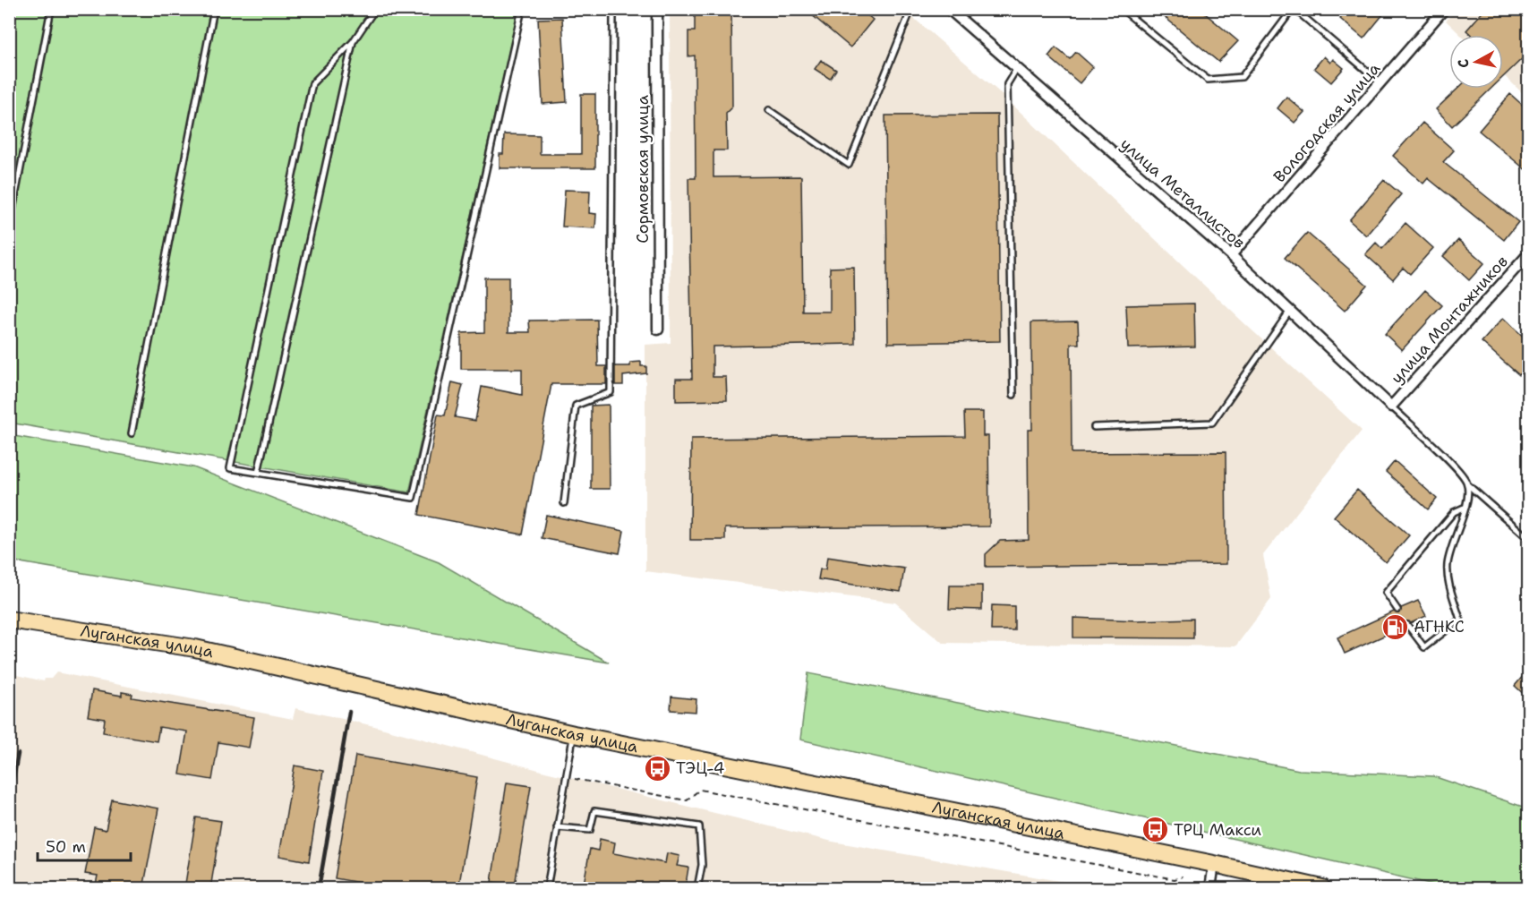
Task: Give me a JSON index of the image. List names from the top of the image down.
{
  "streets": {
    "highway": ["Луганская улица"],
    "street": [
      "Вологодская улица",
      "Сормовская улица",
      "улица Металлистов",
      "улица Монтажников"
    ]
  },
  "crossings": [
    ["Вологодская улица", "улица Металлистов"],
    ["улица Металлистов", "улица Монтажников"]
  ],
  "places": {
    "fuel station": ["АГНКС"],
    "bus stop": ["ТЭЦ-4", "ТРЦ Макси"]
  },
  "scale_bar": "50 m",
  "north": "left"
}
